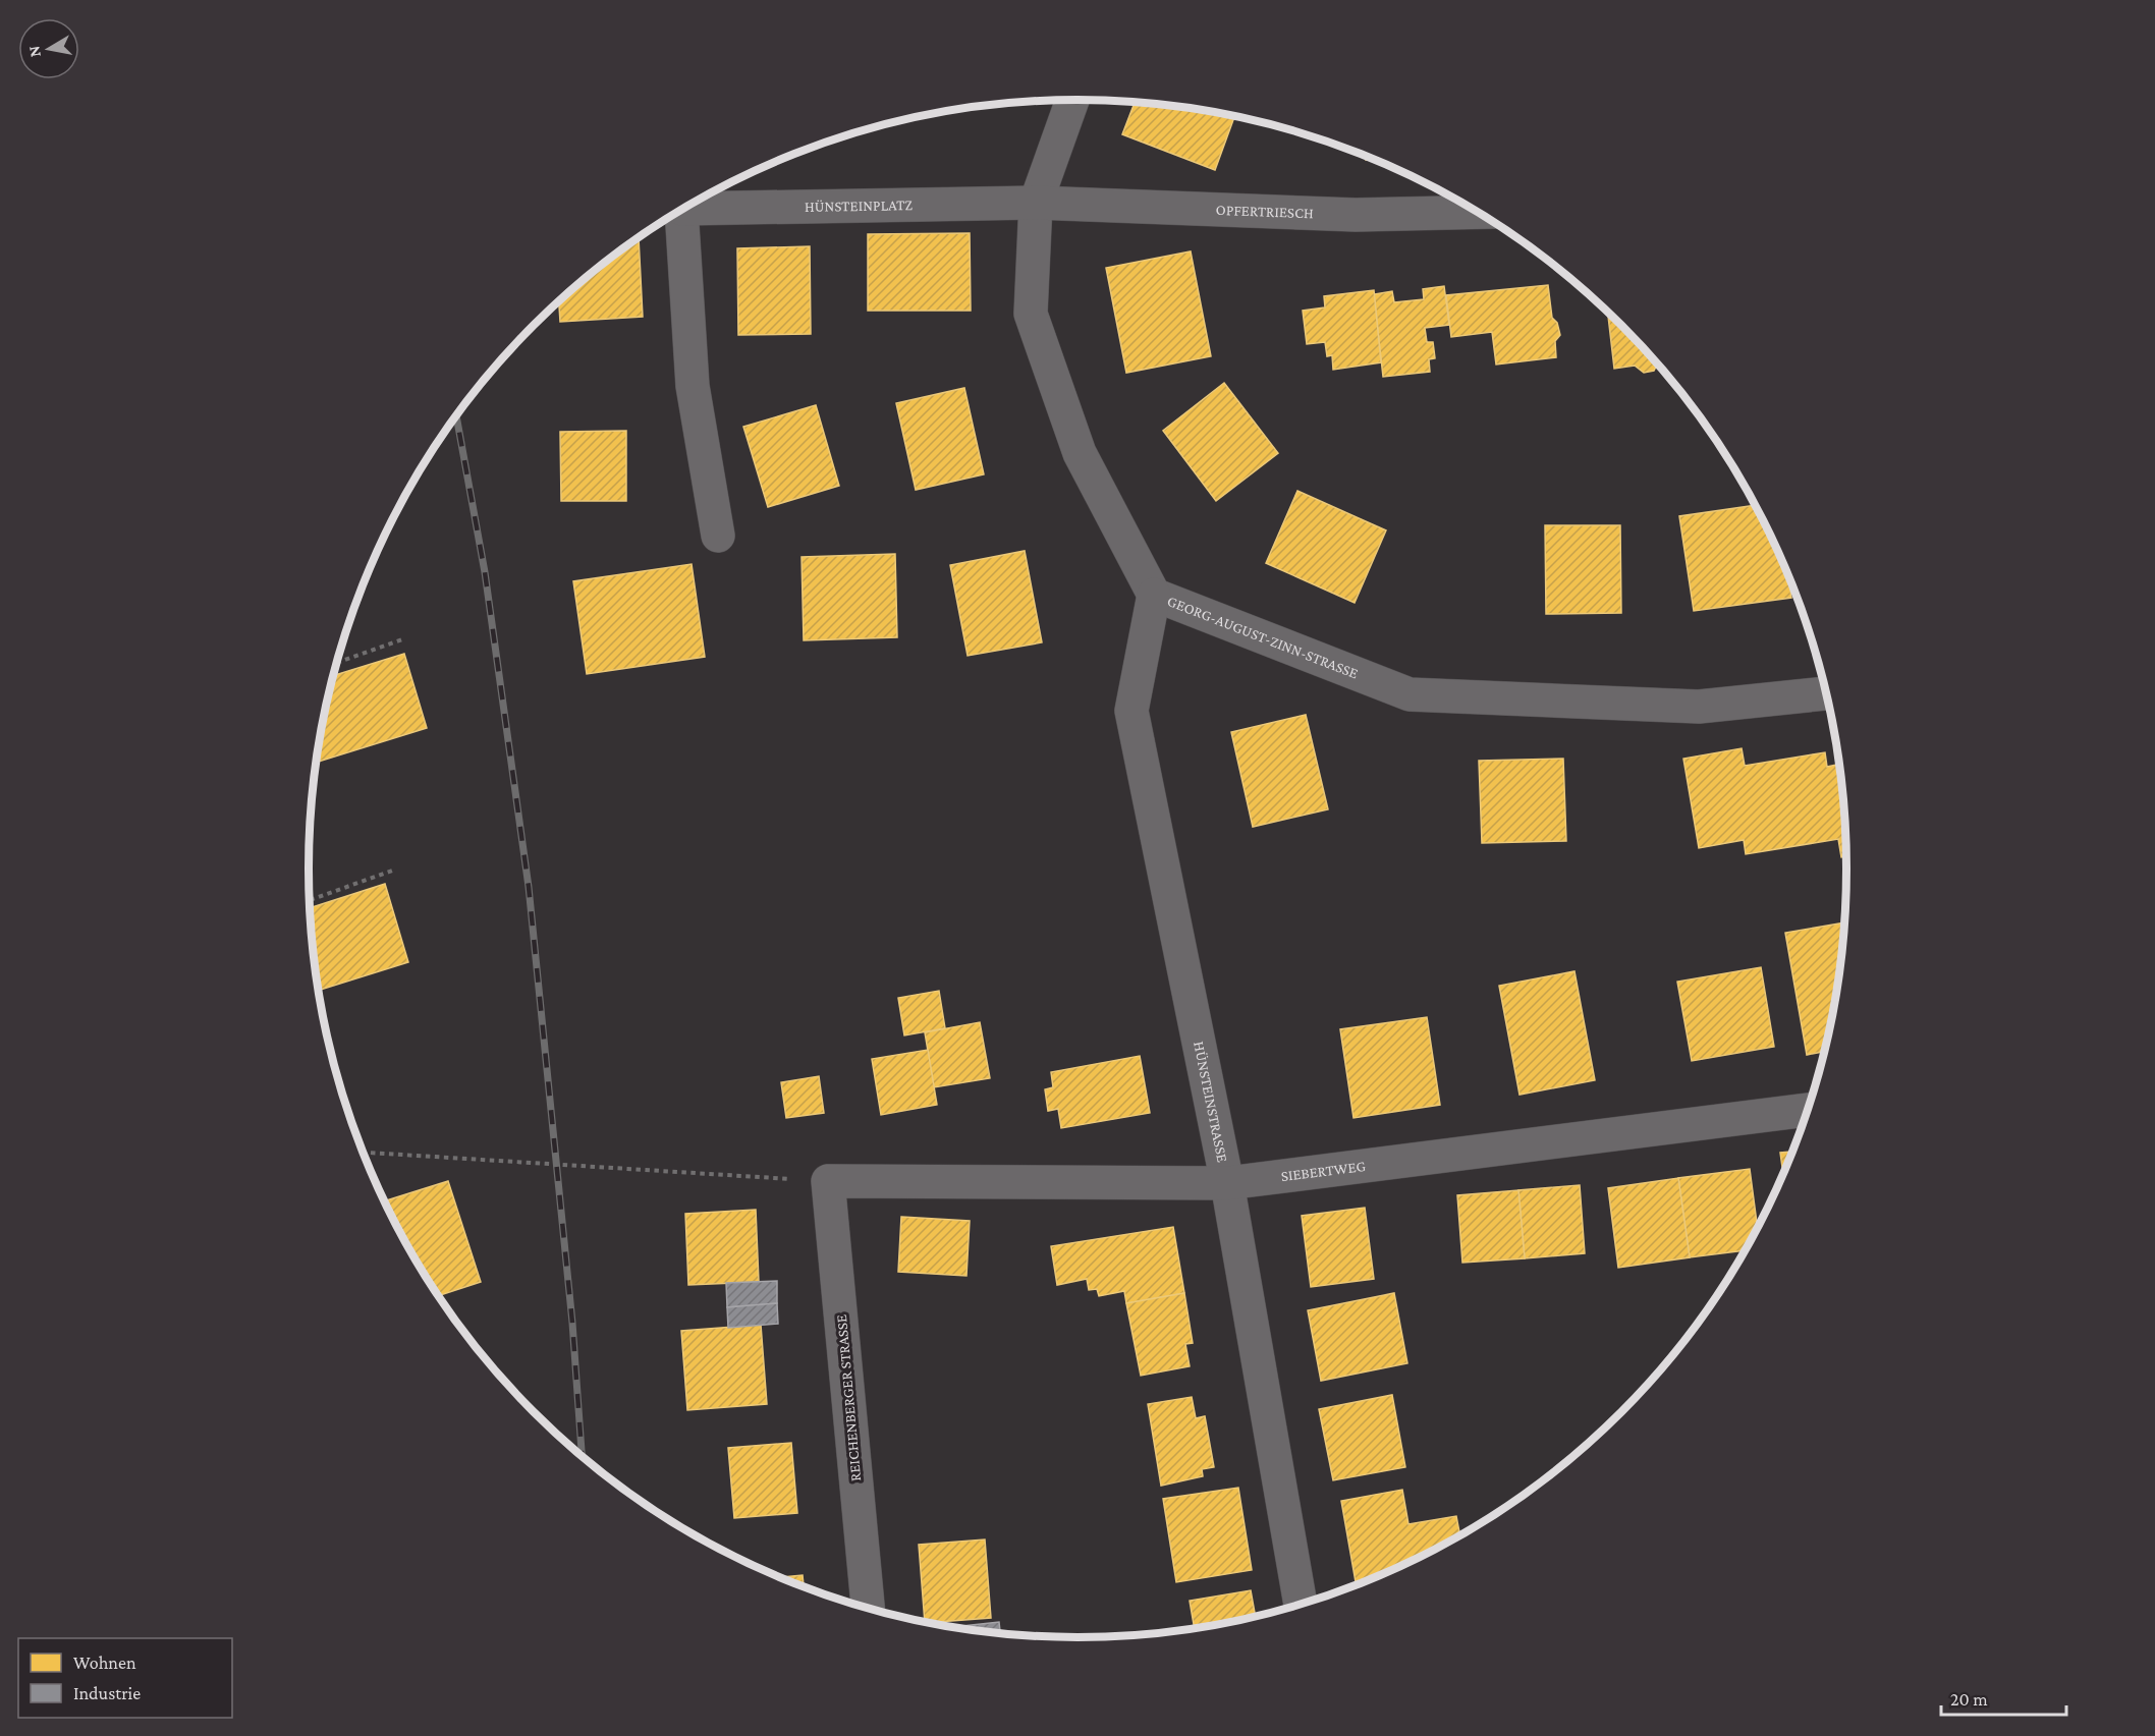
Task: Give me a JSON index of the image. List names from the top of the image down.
{
  "streets": {
    "street": [
      "HÜNSTEINPLATZ",
      "OPFERTRIESCH",
      "GEORG-AUGUST-ZINN-STRASSE",
      "HÜNSTEINSTRASSE",
      "SIEBERTWEG",
      "REICHENBERGER STRASSE"
    ]
  },
  "crossings": [
    ["HÜNSTEINPLATZ", "OPFERTRIESCH"],
    ["HÜNSTEINPLATZ", "GEORG-AUGUST-ZINN-STRASSE"],
    ["OPFERTRIESCH", "GEORG-AUGUST-ZINN-STRASSE"],
    ["GEORG-AUGUST-ZINN-STRASSE", "HÜNSTEINSTRASSE"],
    ["HÜNSTEINSTRASSE", "SIEBERTWEG"],
    ["SIEBERTWEG", "REICHENBERGER STRASSE"]
  ],
  "legend": ["Wohnen", "Industrie"],
  "scale_bar": "20 m",
  "north": "left"
}
